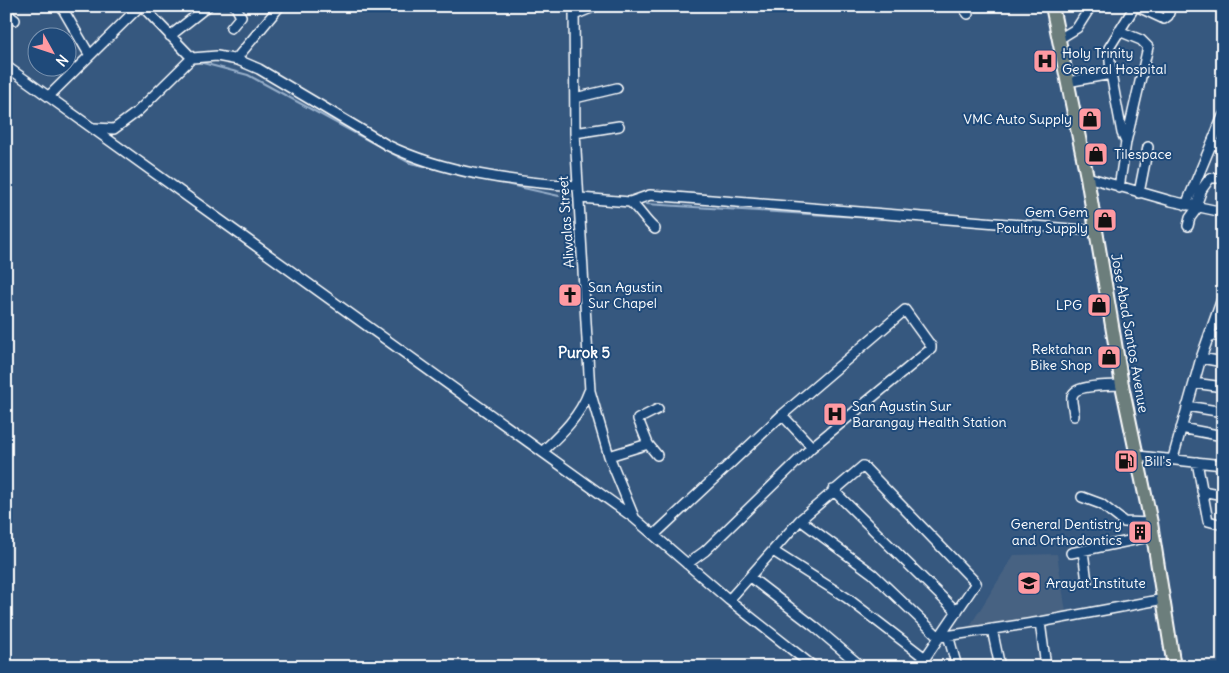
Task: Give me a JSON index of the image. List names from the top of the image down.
{
  "streets": {
    "highway": ["Jose Abad Santos Avenue"],
    "street": ["Aliwalas Street"]
  },
  "districts": ["Purok 5"],
  "places": {
    "hospital": ["Holy Trinity General Hospital", "San Agustin Sur Barangay Health Station"],
    "shop": [
      "VMC Auto Supply",
      "Tilespace",
      "Gem Gem Poultry Supply",
      "LPG",
      "Rektahan Bike Shop"
    ],
    "church": ["San Agustin Sur Chapel"],
    "fuel station": ["Bill's"],
    "building": ["General Dentistry and Orthodontics"],
    "school or university": ["Arayat Institute"]
  },
  "north": "bottom right"
}
